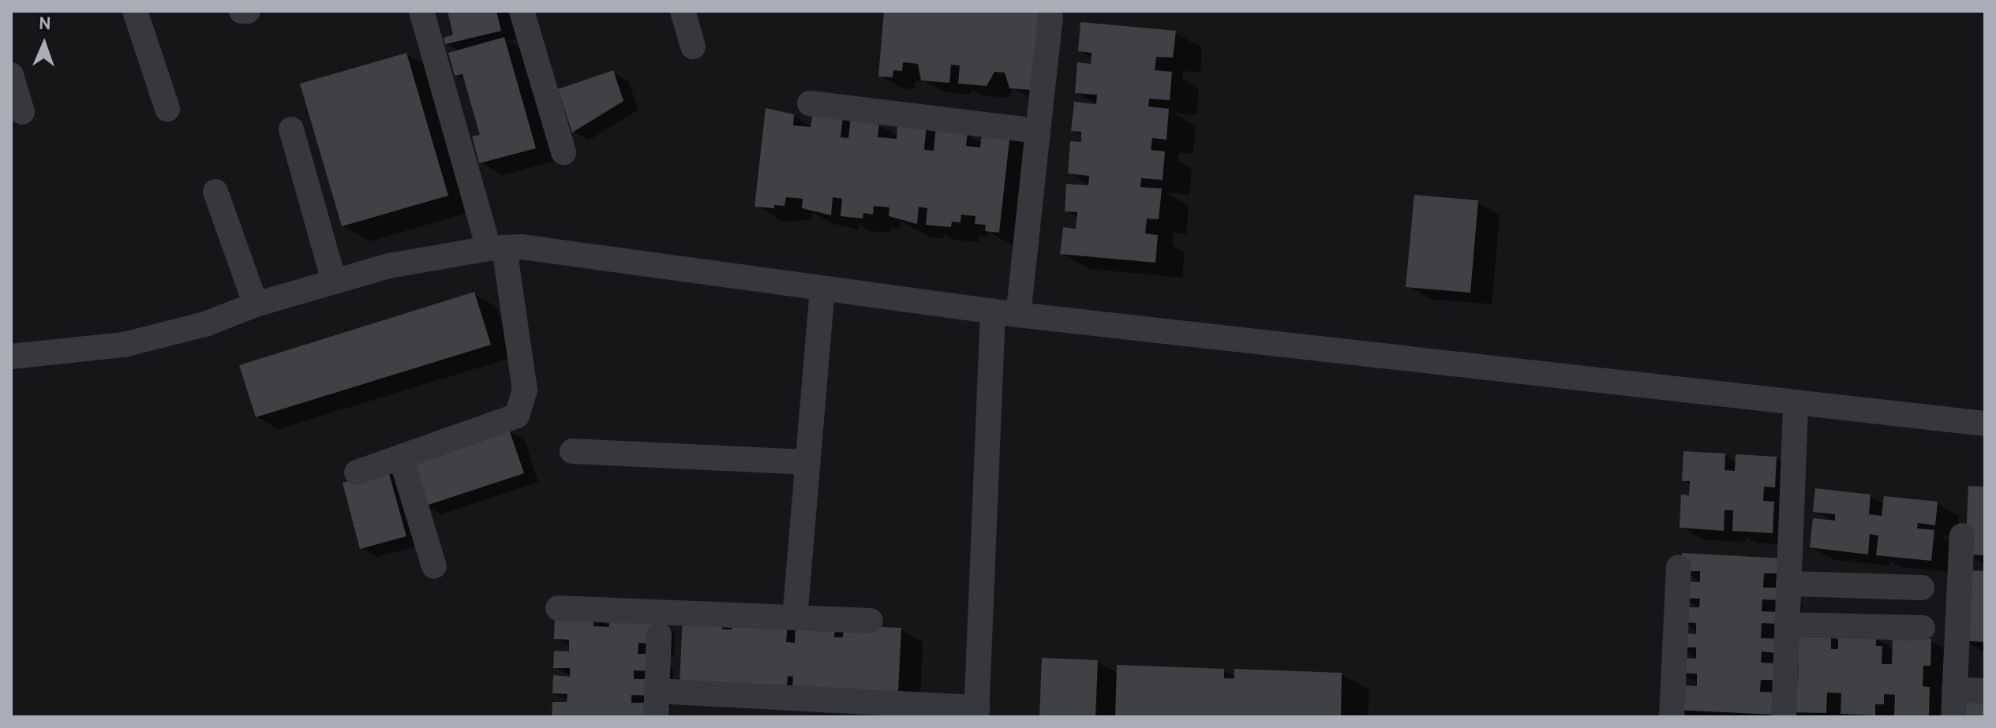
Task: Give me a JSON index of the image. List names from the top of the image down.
{
  "north": "top"
}
